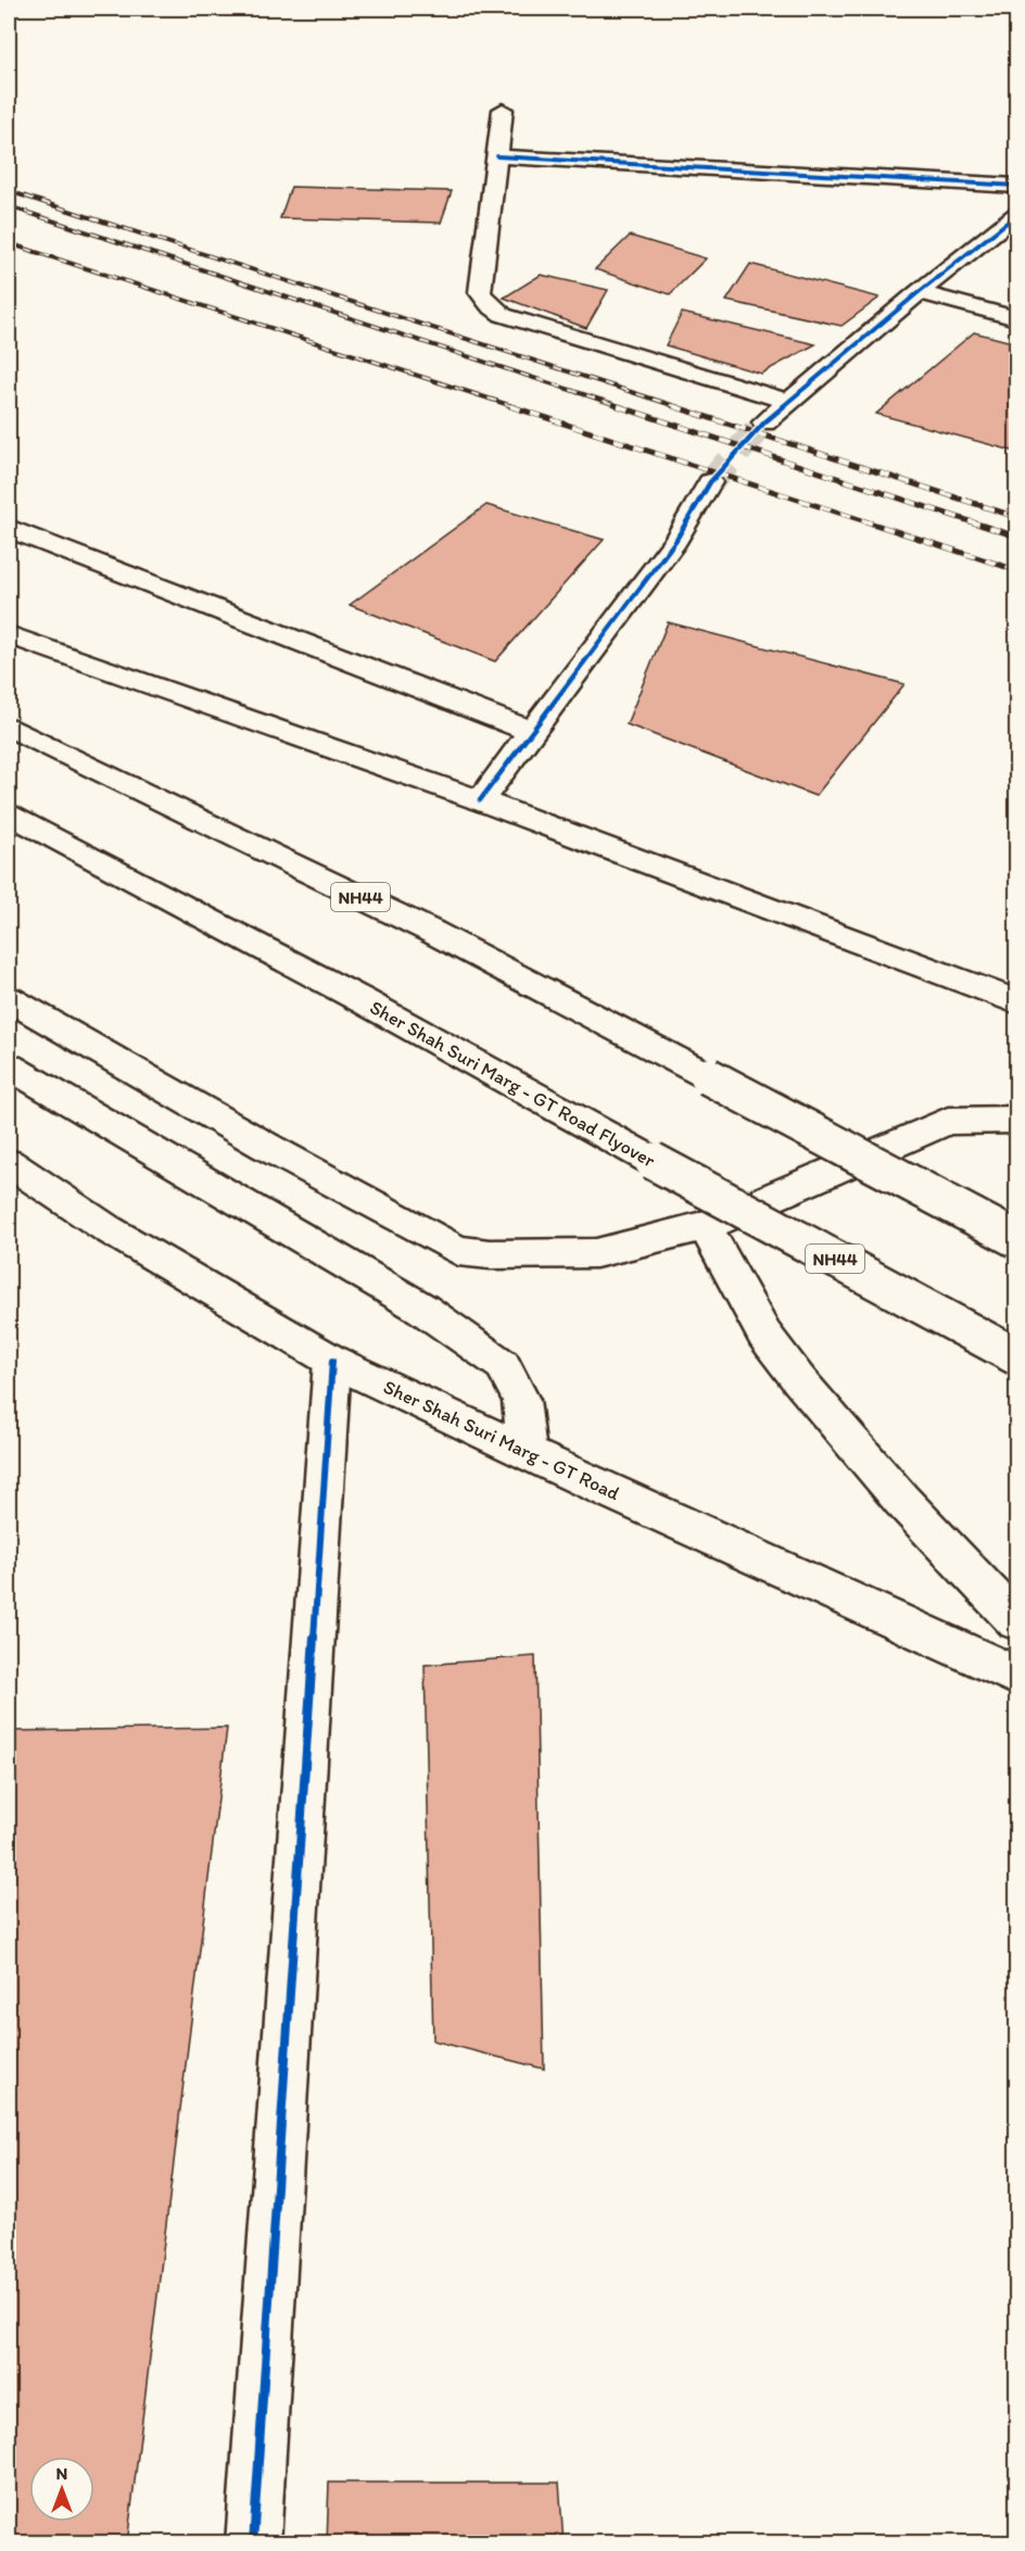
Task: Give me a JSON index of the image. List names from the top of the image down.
{
  "streets": {
    "main road": ["NH44", "Sher Shah Suri Marg - GT Road Flyover", "Sher Shah Suri Marg - GT Road"]
  },
  "north": "top"
}
